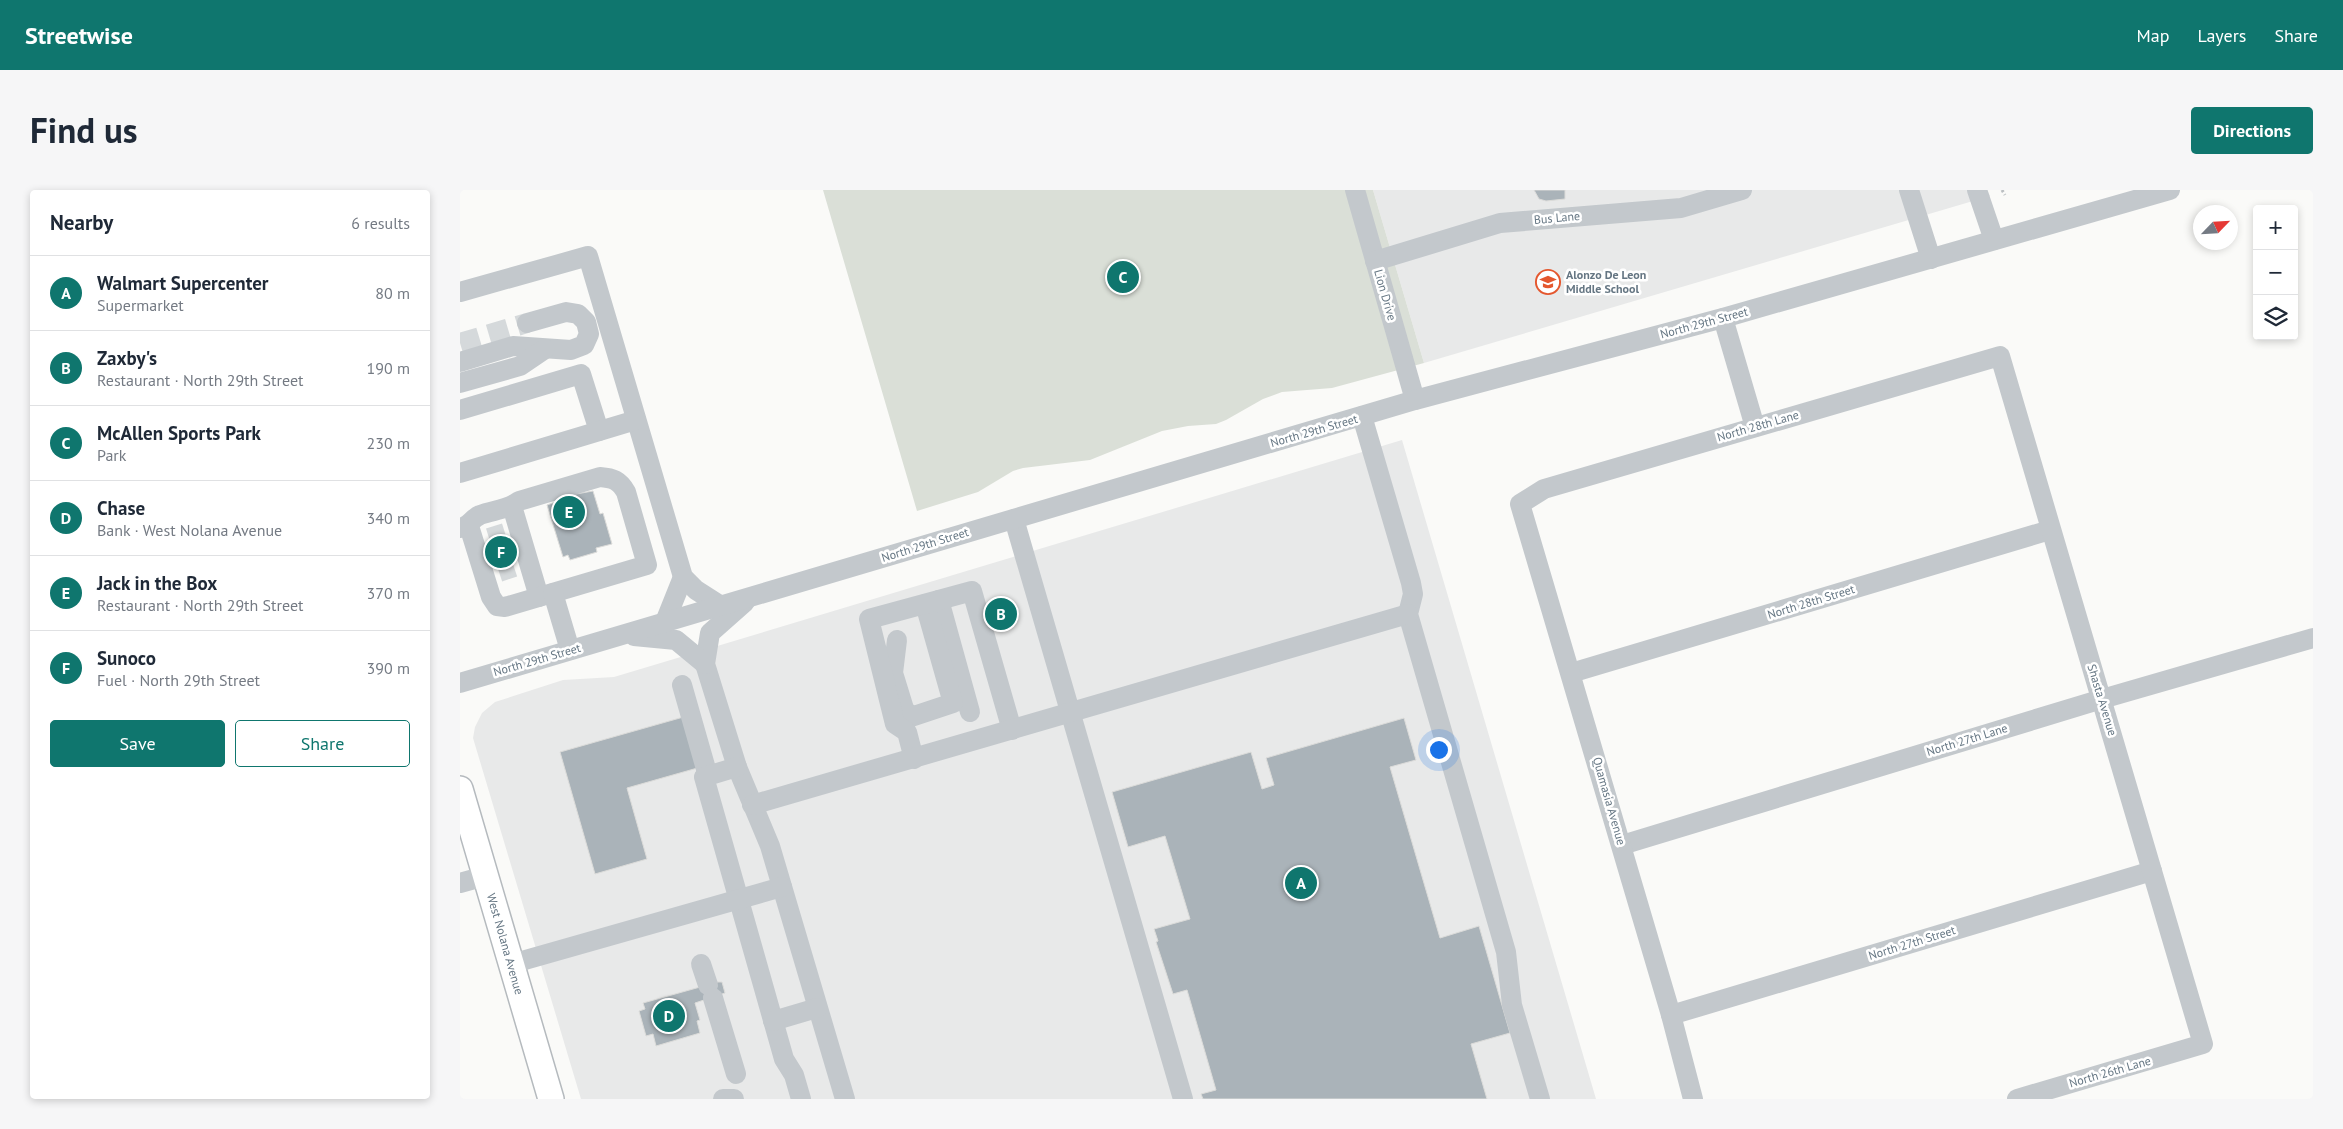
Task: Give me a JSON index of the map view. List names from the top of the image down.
{
  "streets": {
    "main road": ["West Nolana Avenue"],
    "street": [
      "Bus Lane",
      "Lion Drive",
      "North 29th Street",
      "North 28th Lane",
      "North 28th Street",
      "Shasta Avenue",
      "North 27th Lane",
      "Quamasia Avenue",
      "North 27th Street",
      "North 26th Lane"
    ]
  },
  "crossings": [
    ["Bus Lane", "Lion Drive"],
    ["Lion Drive", "North 29th Street"],
    ["North 28th Lane", "Shasta Avenue"],
    ["North 28th Lane", "Quamasia Avenue"],
    ["North 28th Street", "Shasta Avenue"],
    ["North 28th Street", "Quamasia Avenue"],
    ["Shasta Avenue", "North 27th Lane"],
    ["Shasta Avenue", "North 27th Street"],
    ["Shasta Avenue", "North 26th Lane"],
    ["North 27th Lane", "Quamasia Avenue"],
    ["Quamasia Avenue", "North 27th Street"]
  ],
  "places": {
    "school or university": ["Alonzo De Leon Middle School"]
  },
  "north": "top right",
  "page": {
    "header": "Streetwise",
    "nav": ["Map", "Layers", "Share"],
    "title": "Find us",
    "buttons": [
      "Directions",
      ["Save", "Share"]
    ],
    "heading": ["Nearby", "6 results"],
    "map_buttons": ["+", "−"],
    "list": [
      {
        "mark": "A",
        "name": "Walmart Supercenter",
        "note": "Supermarket",
        "value": "80 m"
      },
      {
        "mark": "B",
        "name": "Zaxby's",
        "note": "Restaurant · North 29th Street",
        "value": "190 m"
      },
      {
        "mark": "C",
        "name": "McAllen Sports Park",
        "note": "Park",
        "value": "230 m"
      },
      {
        "mark": "D",
        "name": "Chase",
        "note": "Bank · West Nolana Avenue",
        "value": "340 m"
      },
      {
        "mark": "E",
        "name": "Jack in the Box",
        "note": "Restaurant · North 29th Street",
        "value": "370 m"
      },
      {
        "mark": "F",
        "name": "Sunoco",
        "note": "Fuel · North 29th Street",
        "value": "390 m"
      }
    ],
    "pins": [
      "C",
      "E",
      "F",
      "B",
      "A",
      "D"
    ]
  }
}
